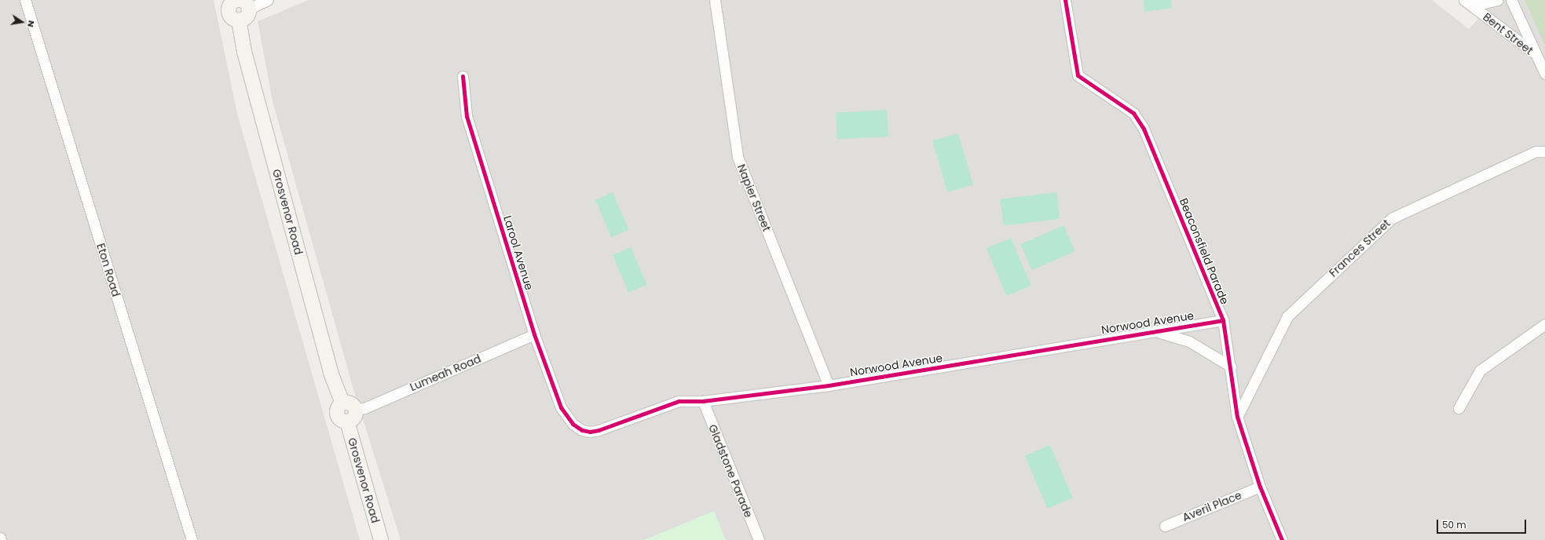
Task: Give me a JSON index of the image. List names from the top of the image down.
{
  "streets": {
    "street": [
      "Bent Street",
      "Napier Street",
      "Grosvenor Road",
      "Frances Street",
      "Beaconsfield Parade",
      "Larool Avenue",
      "Eton Road",
      "Norwood Avenue",
      "Lumeah Road",
      "Gladstone Parade",
      "Averil Place"
    ]
  },
  "crossings": [
    ["Napier Street", "Norwood Avenue"],
    ["Grosvenor Road", "Lumeah Road"],
    ["Frances Street", "Beaconsfield Parade"],
    ["Beaconsfield Parade", "Norwood Avenue"],
    ["Beaconsfield Parade", "Averil Place"],
    ["Larool Avenue", "Norwood Avenue"],
    ["Larool Avenue", "Lumeah Road"],
    ["Norwood Avenue", "Gladstone Parade"]
  ],
  "scale_bar": "50 m",
  "north": "right"
}
